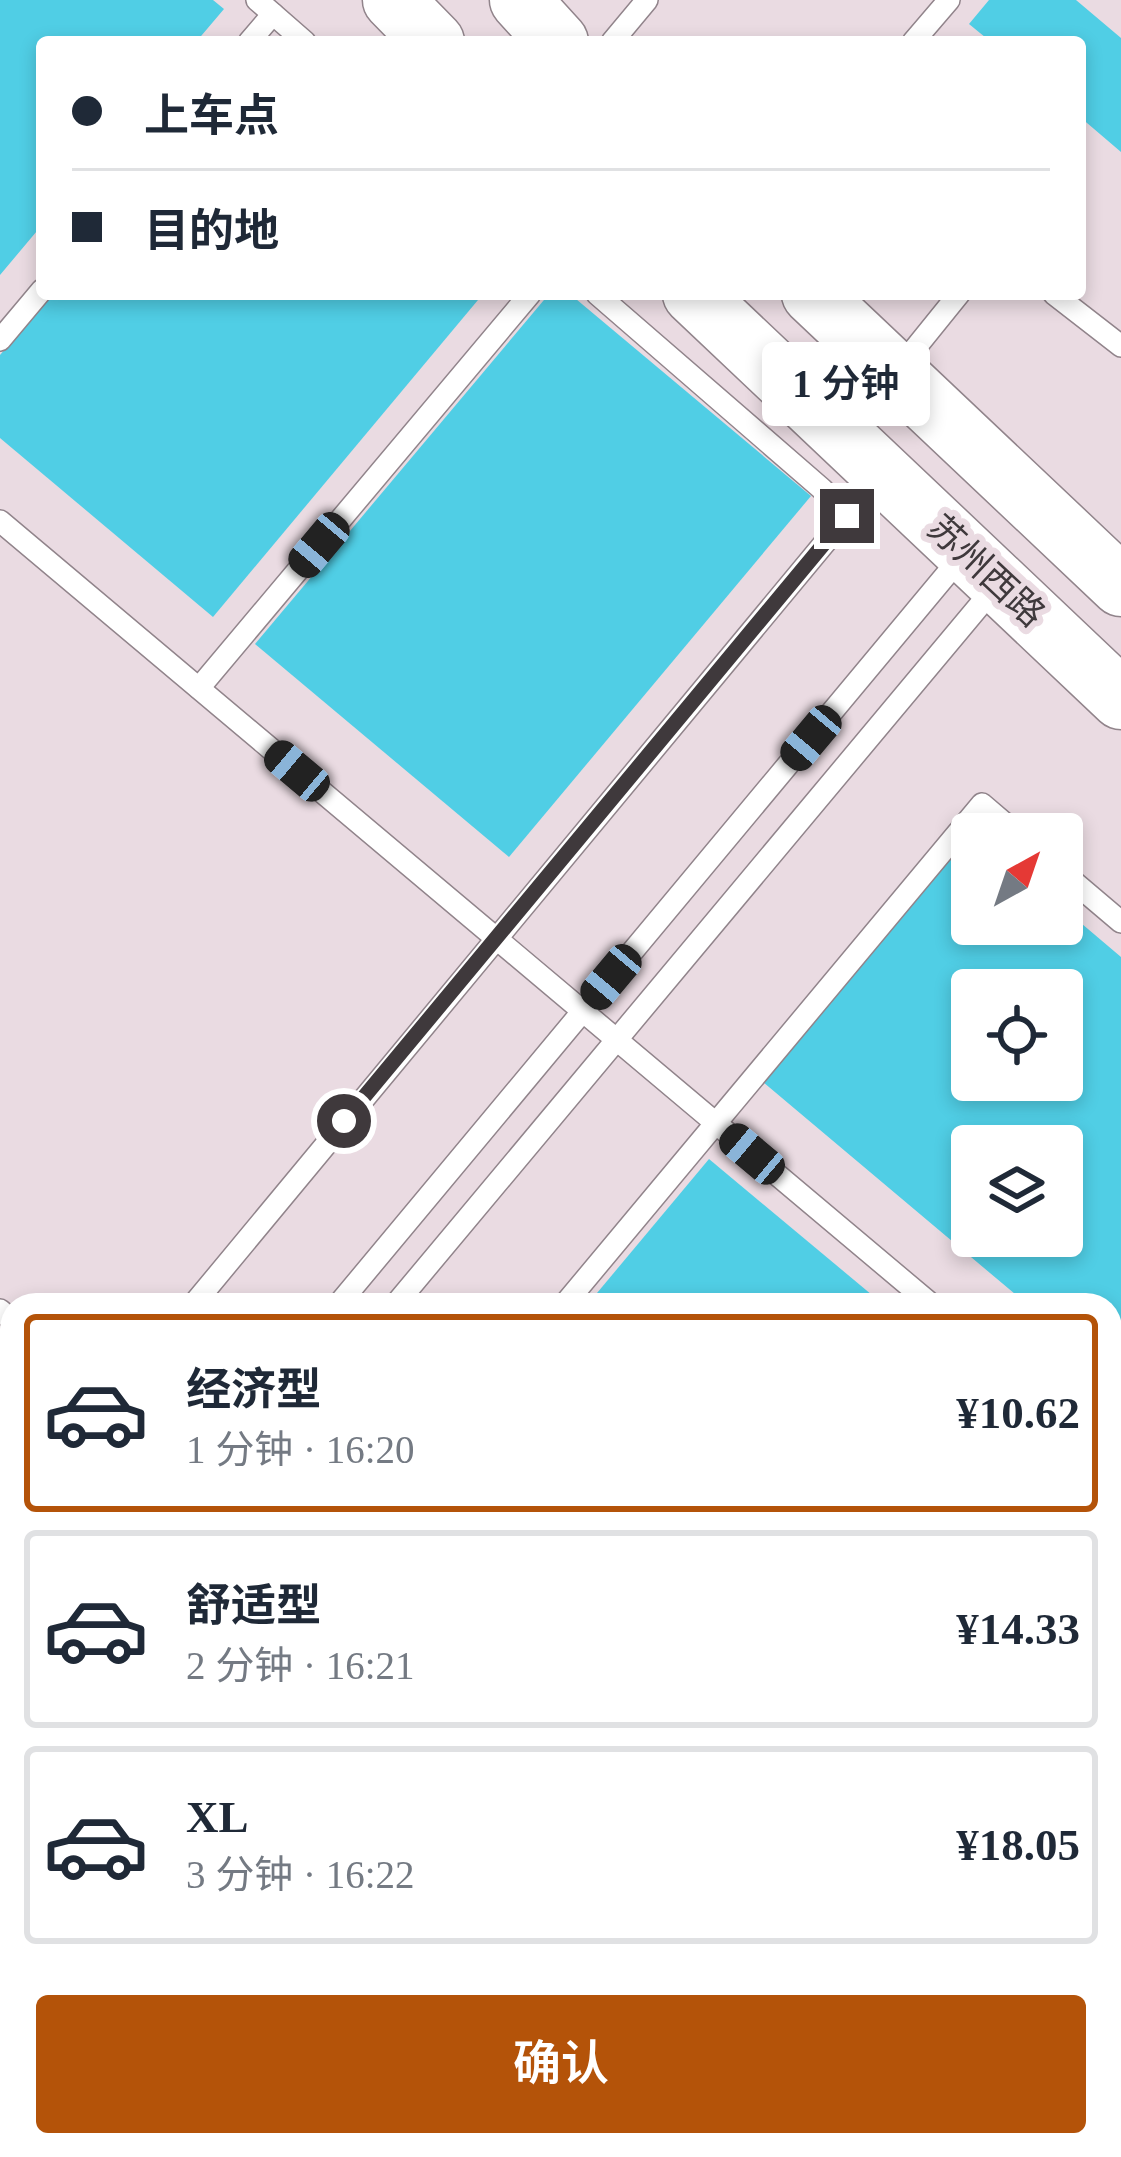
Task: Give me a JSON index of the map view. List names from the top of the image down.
{
  "streets": {
    "main road": ["苏州西路"]
  },
  "north": "top right",
  "page": {
    "banner": ["上车点", "目的地"],
    "bubble": "1 分钟",
    "list": [
      {
        "name": "经济型",
        "note": "1 分钟 · 16:20",
        "value": "¥10.62"
      },
      {
        "name": "舒适型",
        "note": "2 分钟 · 16:21",
        "value": "¥14.33"
      },
      {
        "name": "XL",
        "note": "3 分钟 · 16:22",
        "value": "¥18.05"
      }
    ],
    "buttons": "确认"
  }
}
